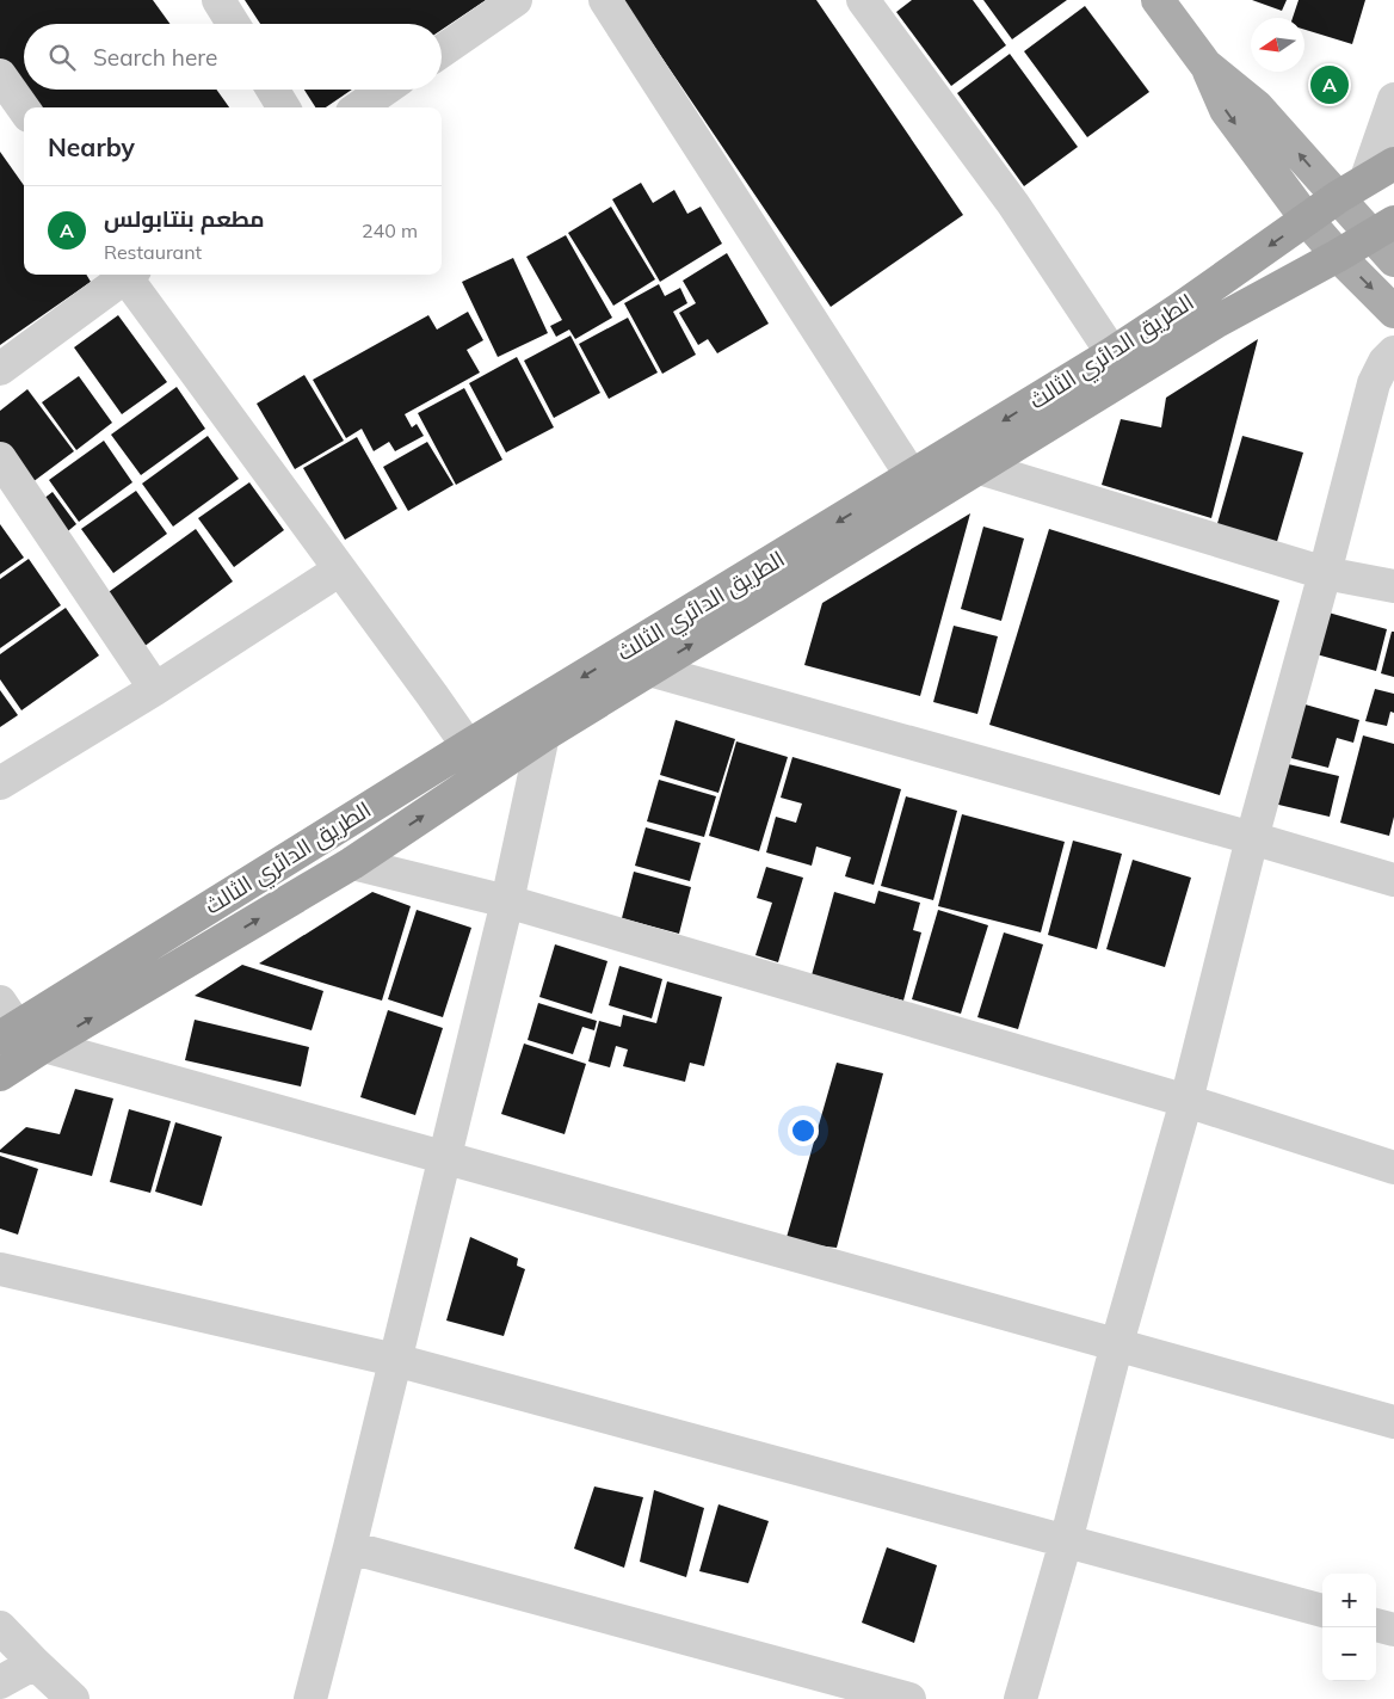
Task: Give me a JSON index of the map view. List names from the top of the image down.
{
  "streets": {
    "highway": ["الطريق الدائري الثالث"]
  },
  "north": "left",
  "page": {
    "search": "Search here",
    "pins": "A",
    "heading": "Nearby",
    "list": [
      {
        "mark": "A",
        "name": "مطعم بنتابولس",
        "note": "Restaurant",
        "value": "240 m"
      }
    ],
    "map_buttons": ["+", "−"]
  }
}
